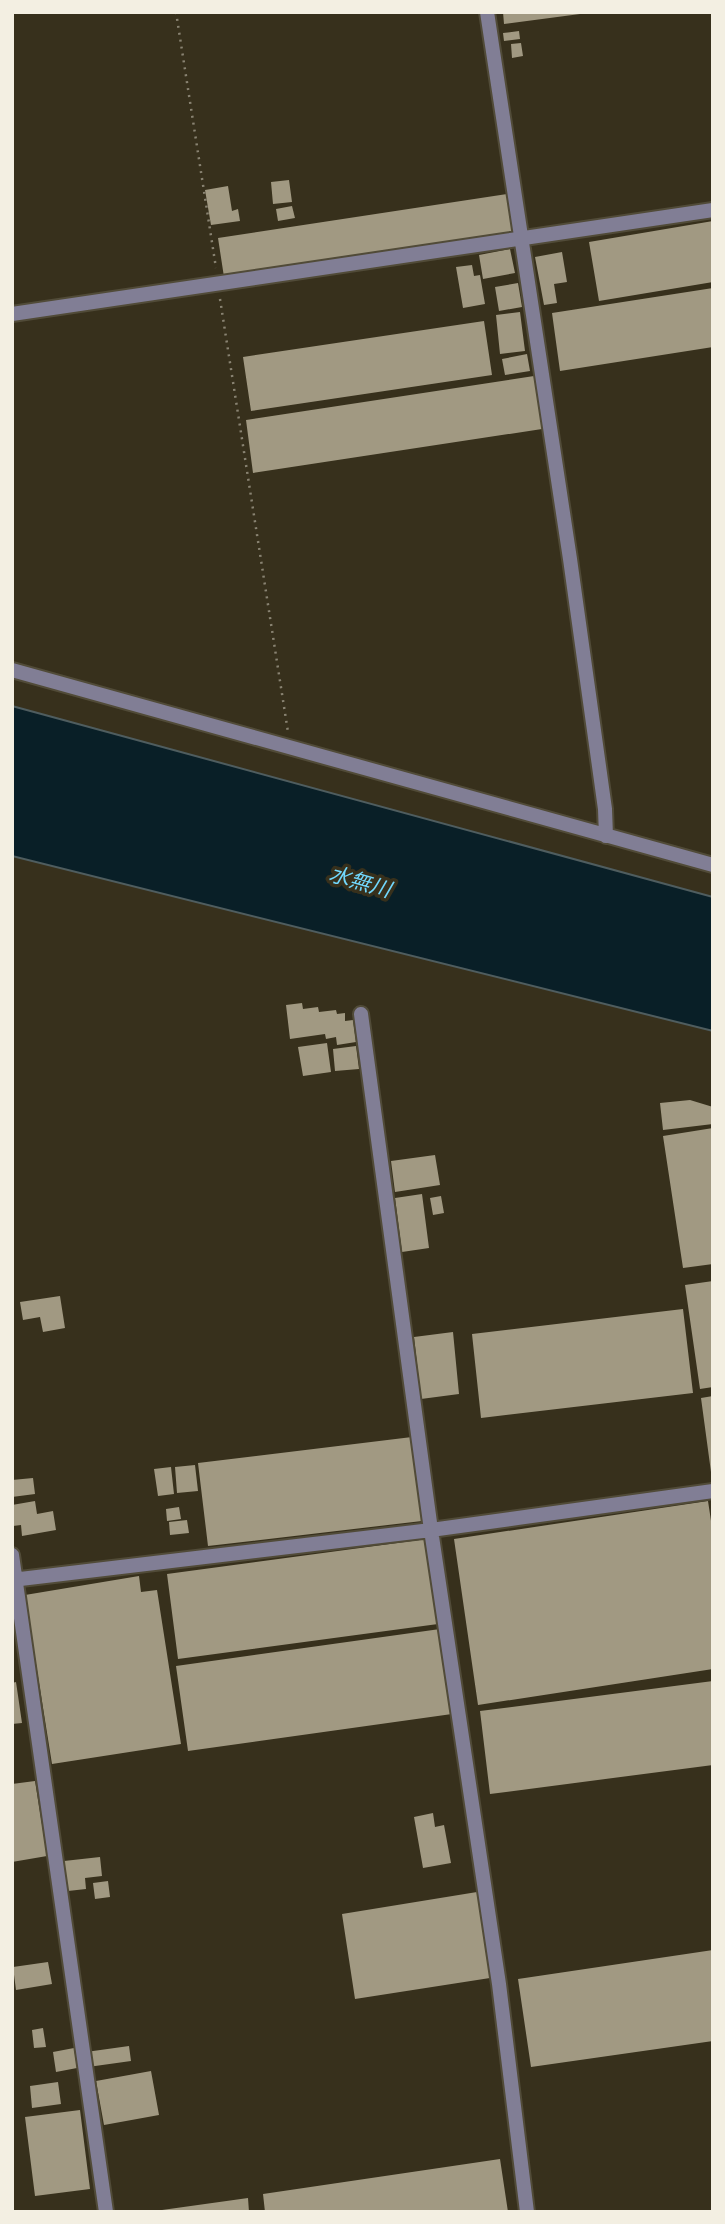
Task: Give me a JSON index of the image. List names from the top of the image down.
{
  "water": ["水無川"]
}
